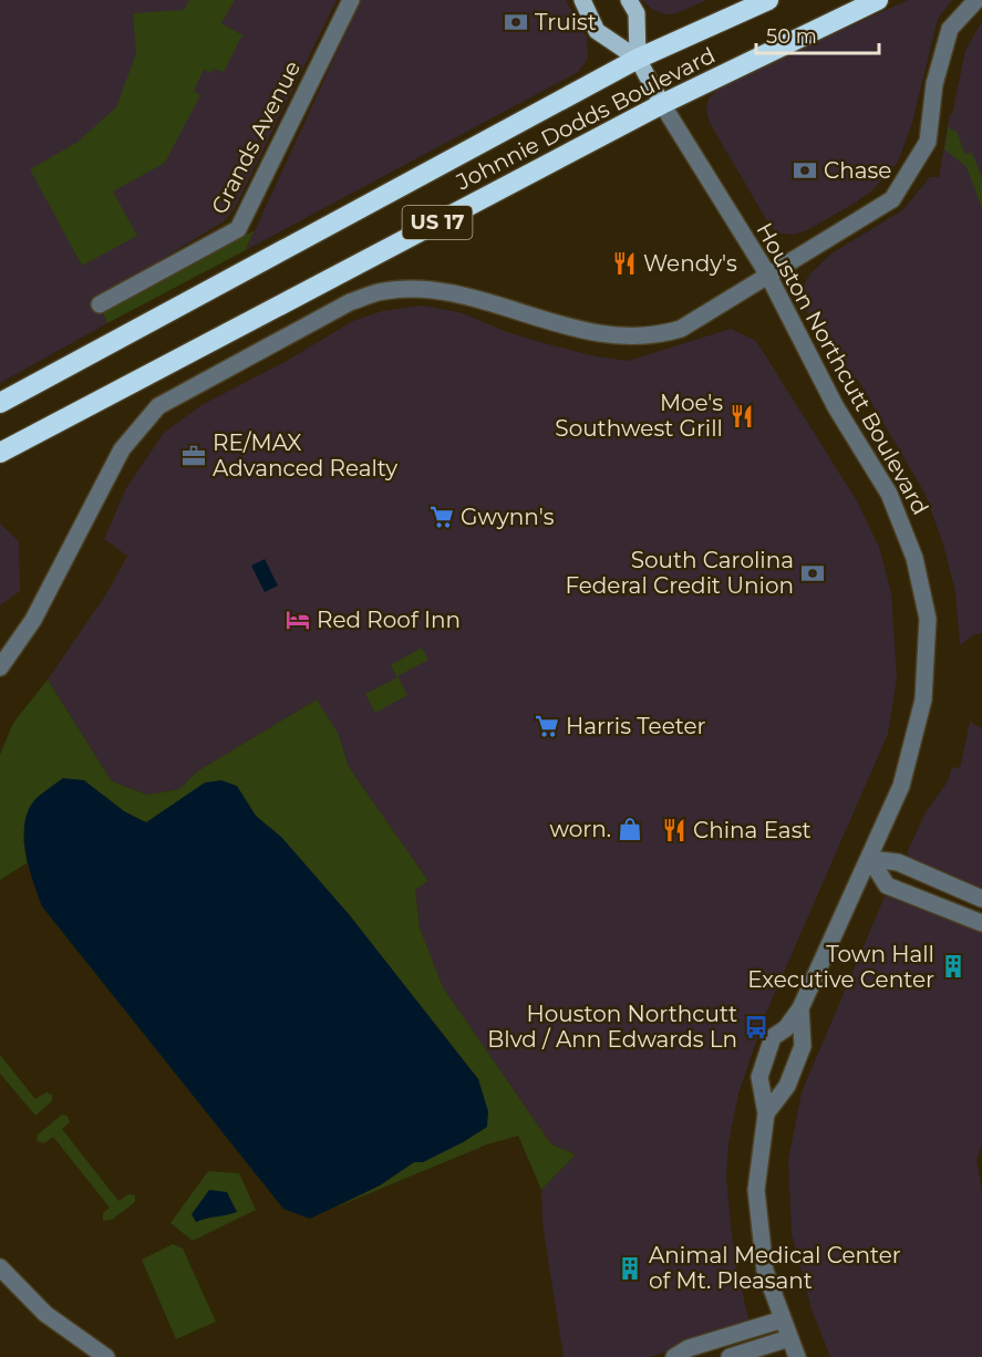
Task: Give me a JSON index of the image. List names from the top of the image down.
{
  "streets": {
    "highway": ["Johnnie Dodds Boulevard", "US 17"],
    "street": ["Grands Avenue", "Houston Northcutt Boulevard"]
  },
  "crossings": [
    ["Johnnie Dodds Boulevard", "Houston Northcutt Boulevard"]
  ],
  "places": {
    "bank": ["Truist", "Chase", "South Carolina Federal Credit Union"],
    "restaurant": ["Wendy's", "Moe's Southwest Grill", "China East"],
    "office": ["RE/MAX Advanced Realty"],
    "supermarket": ["Gwynn's", "Harris Teeter"],
    "hotel": ["Red Roof Inn"],
    "shop": ["worn."],
    "building": ["Town Hall Executive Center", "Animal Medical Center of Mt. Pleasant"],
    "bus stop": ["Houston Northcutt Blvd / Ann Edwards Ln"]
  },
  "scale_bar": "50 m"
}
